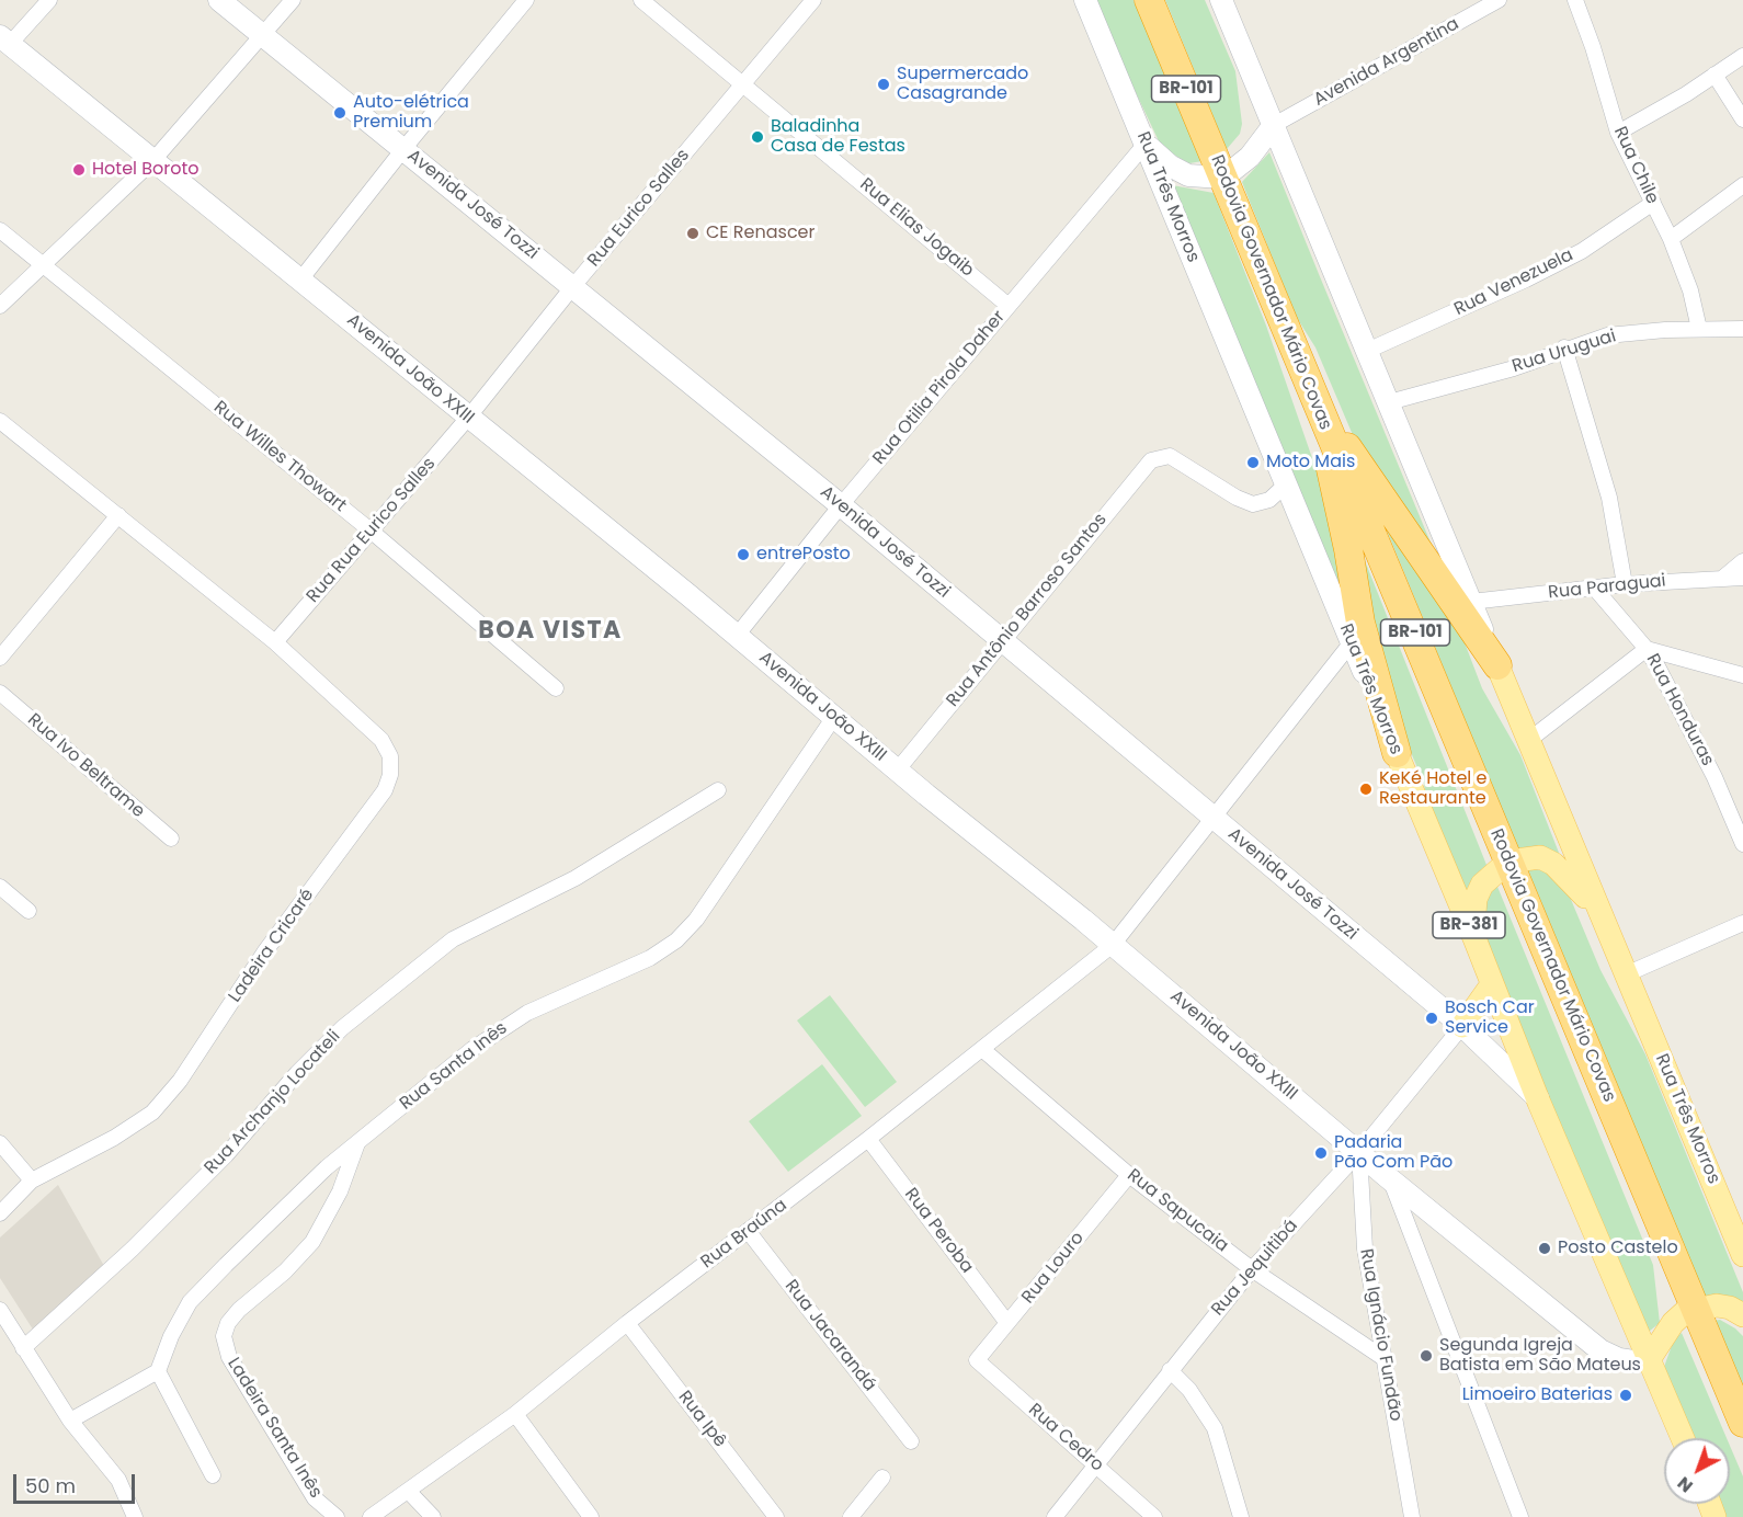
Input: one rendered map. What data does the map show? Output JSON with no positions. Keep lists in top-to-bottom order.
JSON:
{
  "streets": {
    "highway": ["BR-101", "Rodovia Governador Mário Covas"],
    "main road": ["Rua Três Morros", "BR-381"],
    "street": [
      "Avenida Argentina",
      "Rua Chile",
      "Avenida José Tozzi",
      "Rua Eurico Salles",
      "Rua Elias Jogaib",
      "Rua Venezuela",
      "Rua Uruguai",
      "Avenida João XXIII",
      "Rua Otilia Pirola Daher",
      "Rua Willes Thowart",
      "Rua Rua Eurico Salles",
      "Rua Paraguai",
      "Rua Antônio Barroso Santos",
      "Rua Honduras",
      "Rua Ivo Beltrame",
      "Ladeira Cricaré",
      "Rua Santa Inês",
      "Rua Archanjo Locateli",
      "Rua Sapucaia",
      "Rua Peroba",
      "Rua Braúna",
      "Rua Louro",
      "Rua Jequitibá",
      "Rua Ignácio Fundão",
      "Rua Jacarandá",
      "Rua Ipê",
      "Ladeira Santa Inês",
      "Rua Cedro"
    ]
  },
  "crossings": [
    ["Avenida Argentina", "Rua Três Morros"],
    ["Rua Chile", "Rua Venezuela"],
    ["Rua Chile", "Rua Uruguai"],
    ["Rua Três Morros", "Avenida José Tozzi"],
    ["Rua Três Morros", "Rua Venezuela"],
    ["Rua Três Morros", "Rua Uruguai"],
    ["Rua Três Morros", "Avenida João XXIII"],
    ["Rua Três Morros", "Rua Otilia Pirola Daher"],
    ["Rua Três Morros", "Rua Paraguai"],
    ["Rua Três Morros", "Rua Antônio Barroso Santos"],
    ["Rua Três Morros", "Rua Braúna"],
    ["Avenida José Tozzi", "Rua Eurico Salles"],
    ["Avenida José Tozzi", "Rua Otilia Pirola Daher"],
    ["Avenida José Tozzi", "Rua Antônio Barroso Santos"],
    ["Avenida José Tozzi", "Rua Braúna"],
    ["Avenida José Tozzi", "Rua Jequitibá"],
    ["Rua Eurico Salles", "Rua Elias Jogaib"],
    ["Rua Eurico Salles", "Avenida João XXIII"],
    ["Rua Eurico Salles", "Rua Rua Eurico Salles"],
    ["Rua Elias Jogaib", "Rua Otilia Pirola Daher"],
    ["Avenida João XXIII", "Rua Otilia Pirola Daher"],
    ["Avenida João XXIII", "Rua Rua Eurico Salles"],
    ["Avenida João XXIII", "Rua Antônio Barroso Santos"],
    ["Avenida João XXIII", "Rua Santa Inês"],
    ["Avenida João XXIII", "Rua Braúna"],
    ["Avenida João XXIII", "Rua Jequitibá"],
    ["Avenida João XXIII", "Rua Ignácio Fundão"],
    ["Rua Willes Thowart", "Rua Rua Eurico Salles"],
    ["Rua Rua Eurico Salles", "Ladeira Cricaré"],
    ["Rua Paraguai", "Rua Honduras"],
    ["Rua Santa Inês", "Ladeira Santa Inês"],
    ["Rua Sapucaia", "Rua Braúna"],
    ["Rua Sapucaia", "Rua Louro"],
    ["Rua Sapucaia", "Rua Jequitibá"],
    ["Rua Sapucaia", "Rua Ignácio Fundão"],
    ["Rua Peroba", "Rua Braúna"],
    ["Rua Peroba", "Rua Louro"],
    ["Rua Braúna", "Rua Jacarandá"],
    ["Rua Braúna", "Rua Ipê"],
    ["Rua Louro", "Rua Cedro"],
    ["Rua Jequitibá", "Rua Ignácio Fundão"],
    ["Rua Jequitibá", "Rua Cedro"]
  ],
  "districts": ["BOA VISTA"],
  "places": [
    "Supermercado Casagrande",
    "Auto-elétrica Premium",
    "Baladinha Casa de Festas",
    "Hotel Boroto",
    "CE Renascer",
    "Moto Mais",
    "entrePosto",
    "KeKé Hotel e Restaurante",
    "Bosch Car Service",
    "Padaria Pão Com Pão",
    "Posto Castelo",
    "Segunda Igreja Batista em São Mateus",
    "Limoeiro Baterias"
  ],
  "scale_bar": "50 m",
  "north": "bottom left"
}
